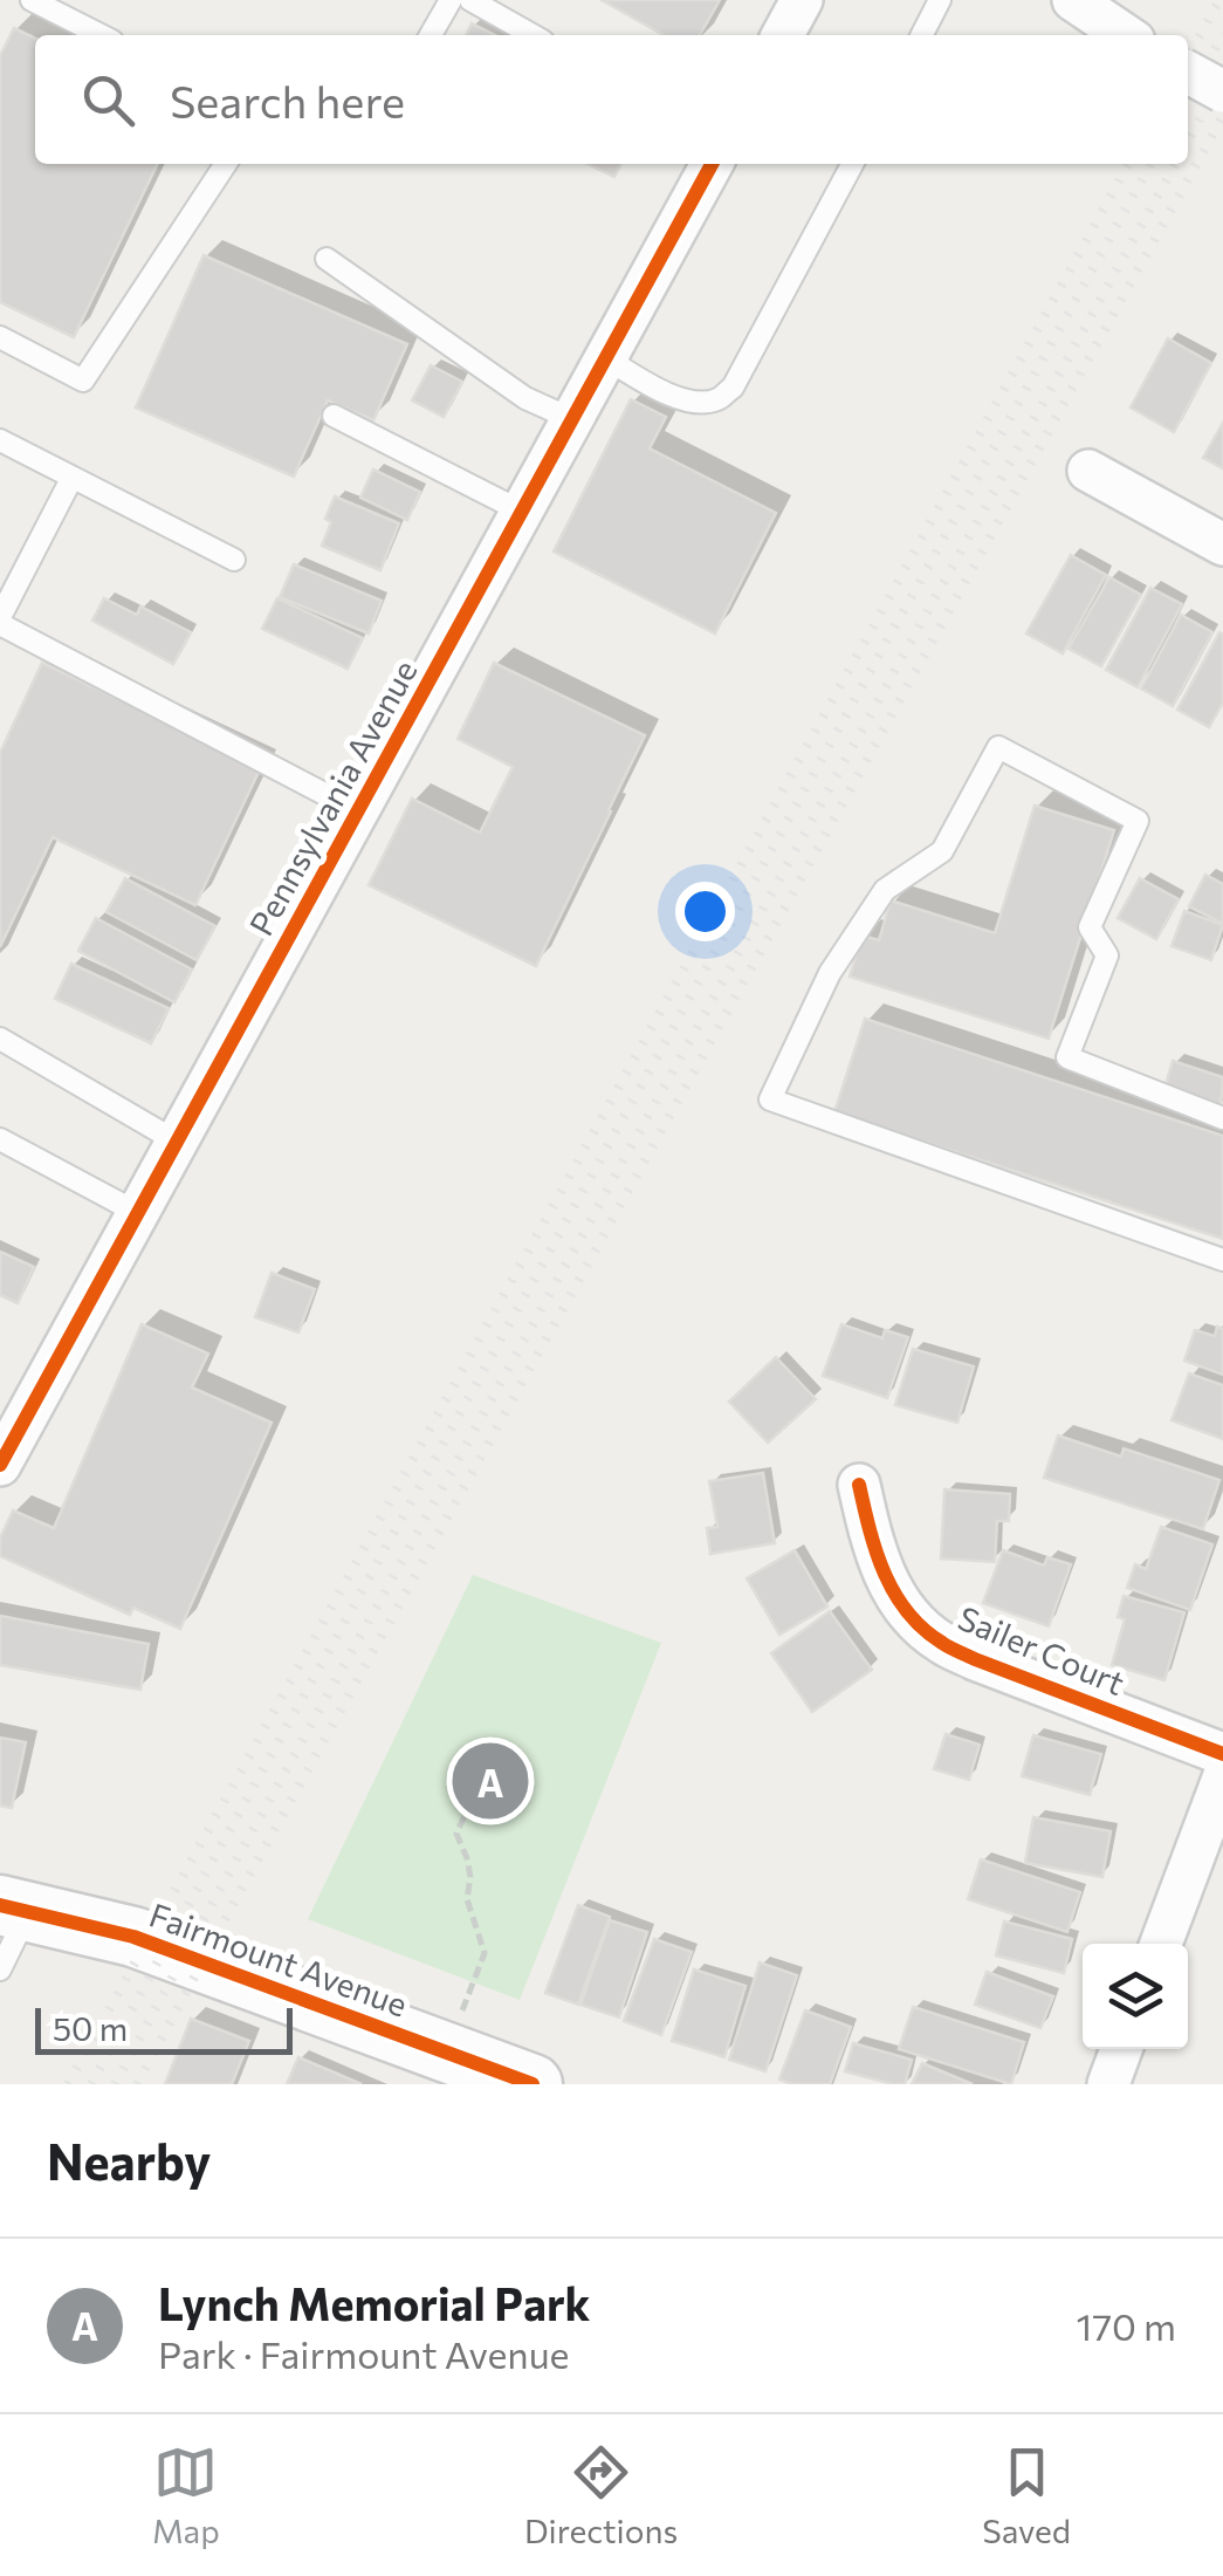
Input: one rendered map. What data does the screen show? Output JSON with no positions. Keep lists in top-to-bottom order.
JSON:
{
  "streets": {
    "street": ["Pennsylvania Avenue", "Sailer Court", "Fairmount Avenue"]
  },
  "scale_bar": "50 m",
  "page": {
    "search": "Search here",
    "pins": "A",
    "scale": "50 m",
    "heading": "Nearby",
    "list": [
      {
        "mark": "A",
        "name": "Lynch Memorial Park",
        "note": "Park · Fairmount Avenue",
        "value": "170 m"
      }
    ],
    "nav": ["Map", "Directions", "Saved"]
  }
}
